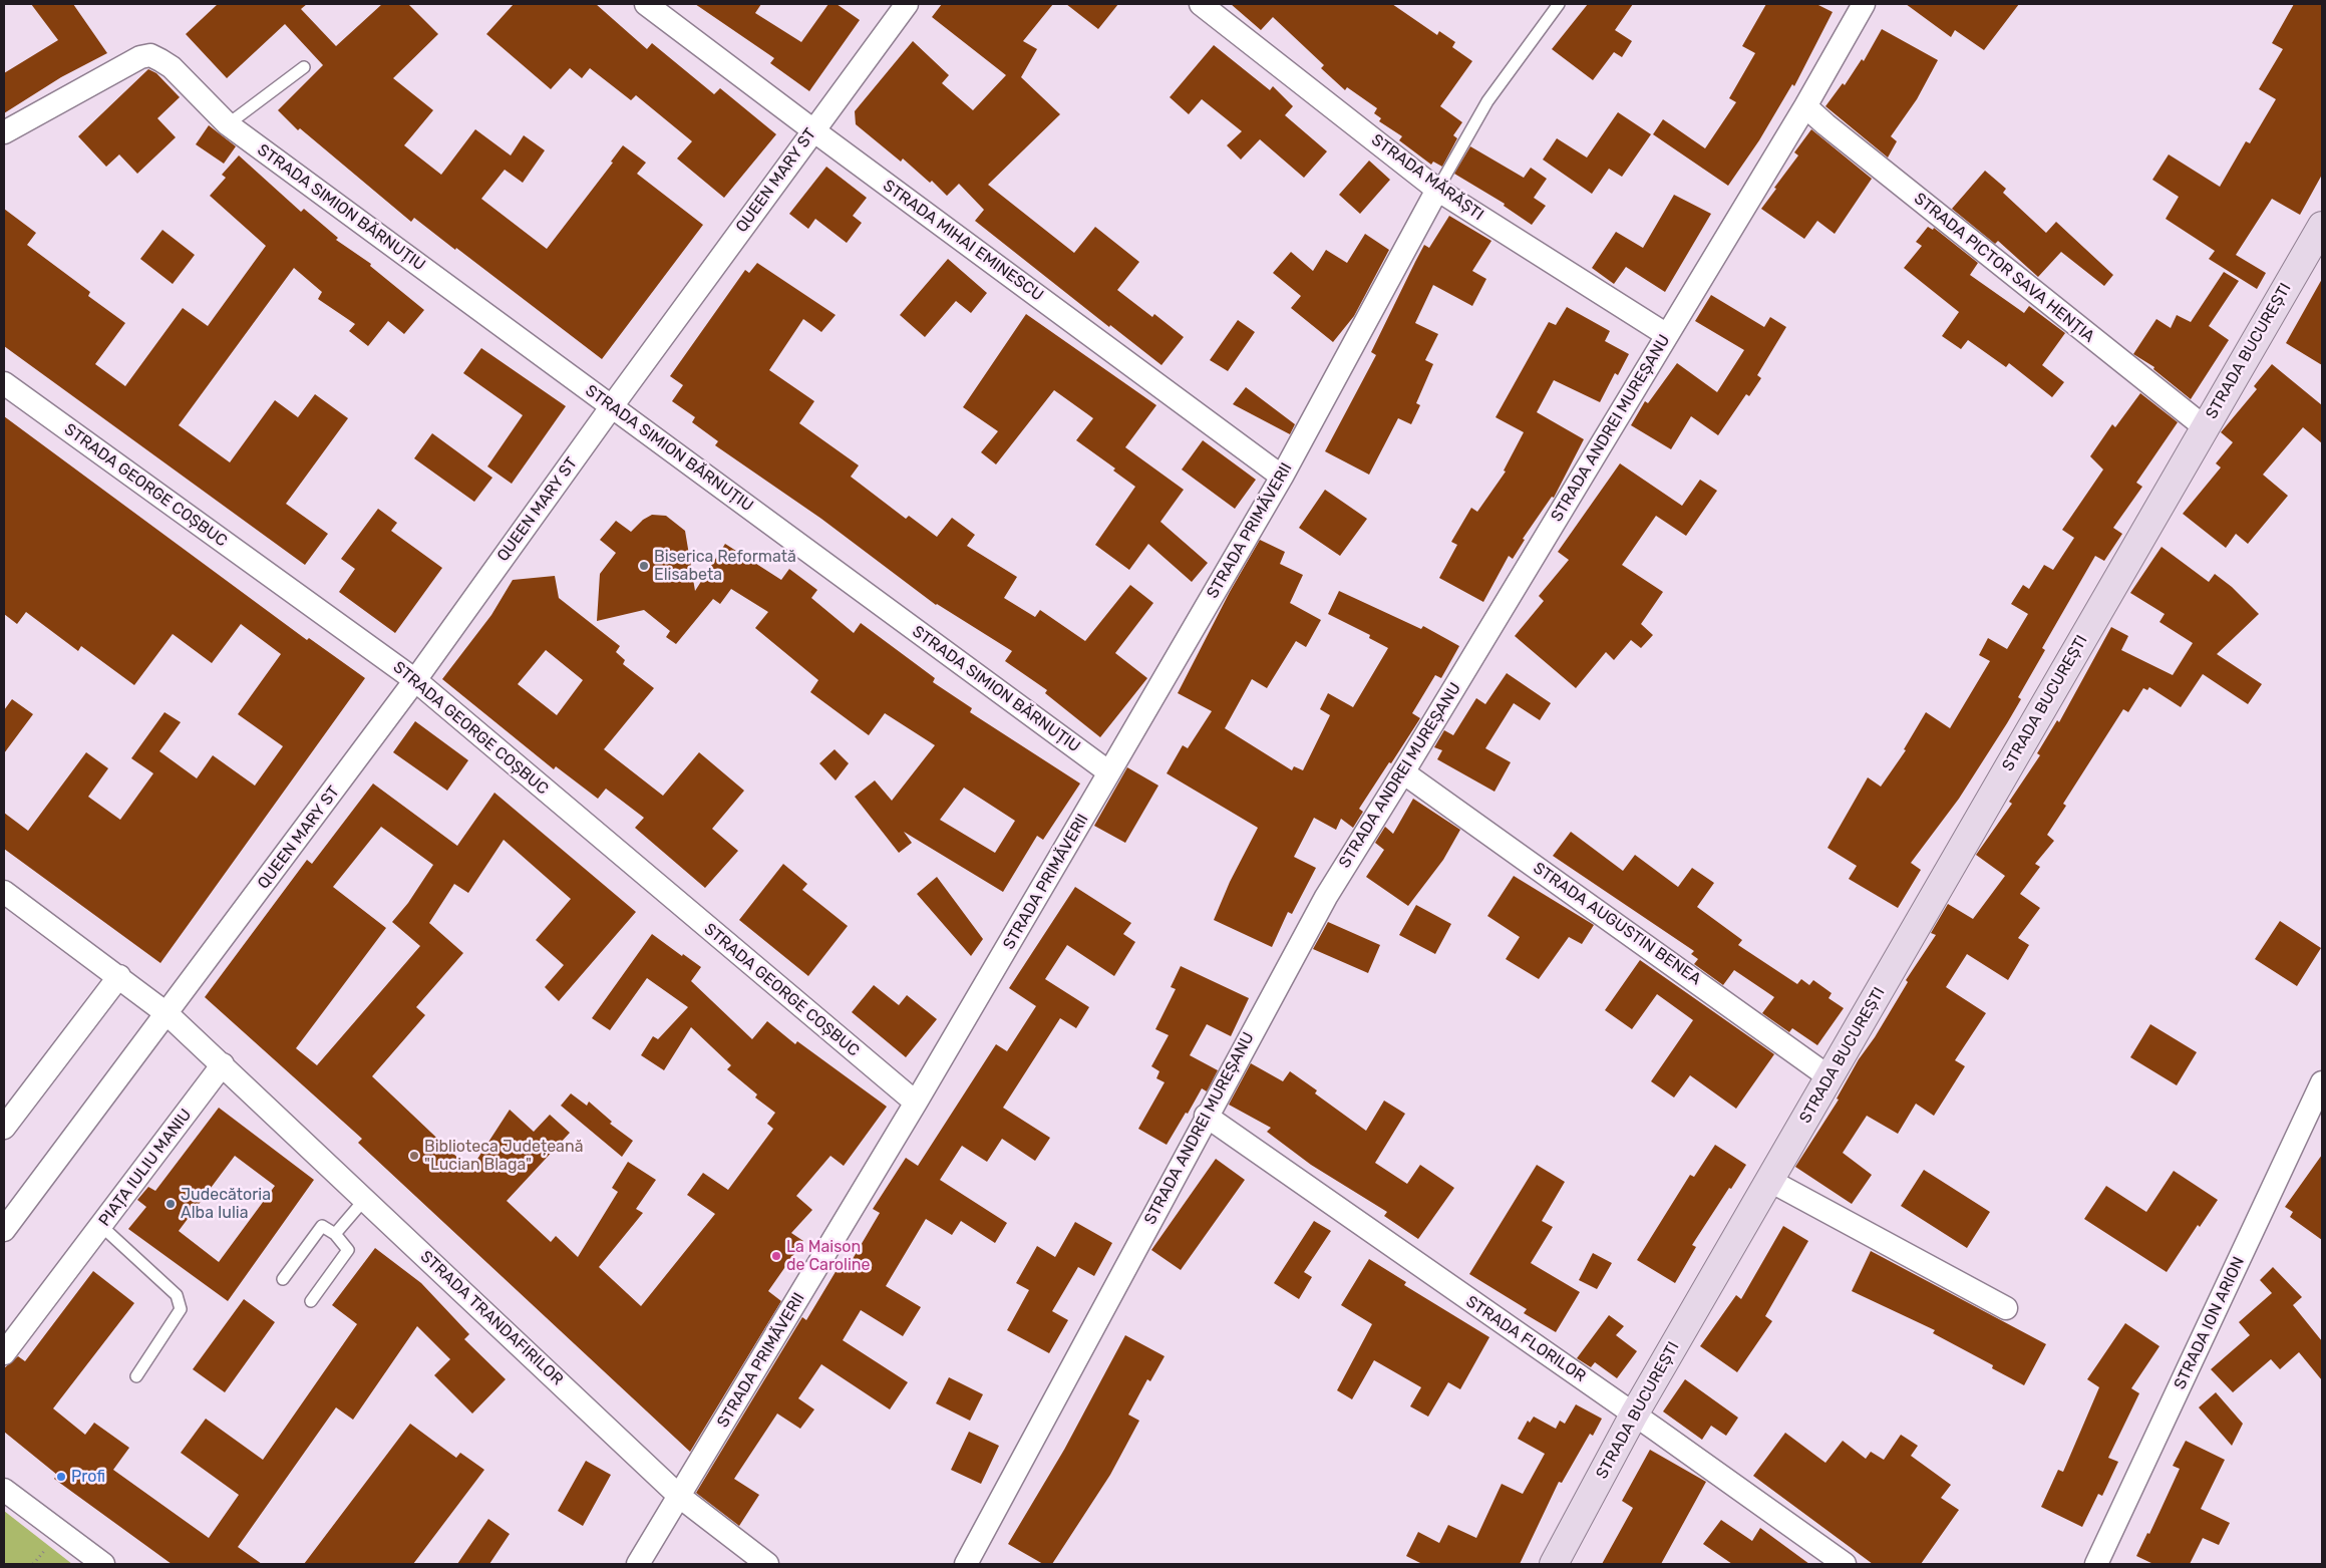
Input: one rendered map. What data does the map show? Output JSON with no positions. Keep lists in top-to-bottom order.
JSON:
{
  "streets": {
    "main road": ["STRADA BUCUREȘTI"],
    "street": [
      "STRADA MĂRĂȘTI",
      "QUEEN MARY ST",
      "STRADA SIMION BĂRNUȚIU",
      "STRADA MIHAI EMINESCU",
      "STRADA PICTOR SAVA HENȚIA",
      "STRADA ANDREI MUREȘANU",
      "STRADA GEORGE COȘBUC",
      "STRADA PRIMĂVERII",
      "STRADA AUGUSTIN BENEA",
      "PIAȚA IULIU MANIU",
      "STRADA TRANDAFIRILOR",
      "STRADA ION ARION",
      "STRADA FLORILOR"
    ]
  },
  "crossings": [
    ["STRADA MĂRĂȘTI", "STRADA ANDREI MUREȘANU"],
    ["STRADA MĂRĂȘTI", "STRADA PRIMĂVERII"],
    ["QUEEN MARY ST", "STRADA SIMION BĂRNUȚIU"],
    ["QUEEN MARY ST", "STRADA MIHAI EMINESCU"],
    ["QUEEN MARY ST", "STRADA GEORGE COȘBUC"],
    ["STRADA SIMION BĂRNUȚIU", "STRADA PRIMĂVERII"],
    ["STRADA MIHAI EMINESCU", "STRADA PRIMĂVERII"],
    ["STRADA PICTOR SAVA HENȚIA", "STRADA BUCUREȘTI"],
    ["STRADA PICTOR SAVA HENȚIA", "STRADA ANDREI MUREȘANU"],
    ["STRADA BUCUREȘTI", "STRADA AUGUSTIN BENEA"],
    ["STRADA BUCUREȘTI", "STRADA FLORILOR"],
    ["STRADA ANDREI MUREȘANU", "STRADA AUGUSTIN BENEA"],
    ["STRADA ANDREI MUREȘANU", "STRADA FLORILOR"],
    ["STRADA GEORGE COȘBUC", "STRADA PRIMĂVERII"],
    ["STRADA PRIMĂVERII", "STRADA TRANDAFIRILOR"],
    ["PIAȚA IULIU MANIU", "STRADA TRANDAFIRILOR"]
  ],
  "places": [
    "Biserica Reformată Elisabeta",
    "Biblioteca Județeană \"Lucian Blaga\"",
    "Judecătoria Alba Iulia",
    "La Maison de Caroline",
    "Profi"
  ]
}
